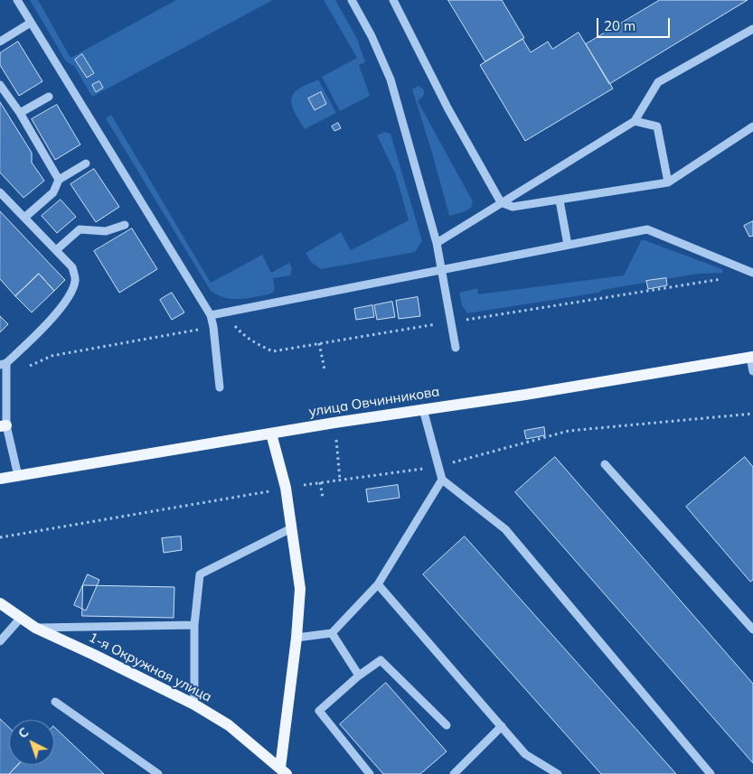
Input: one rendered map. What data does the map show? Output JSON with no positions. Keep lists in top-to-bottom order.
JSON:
{
  "streets": {
    "main road": ["улица Овчинникова", "1-я Окружная улица"]
  },
  "scale_bar": "20 m",
  "north": "top left"
}
